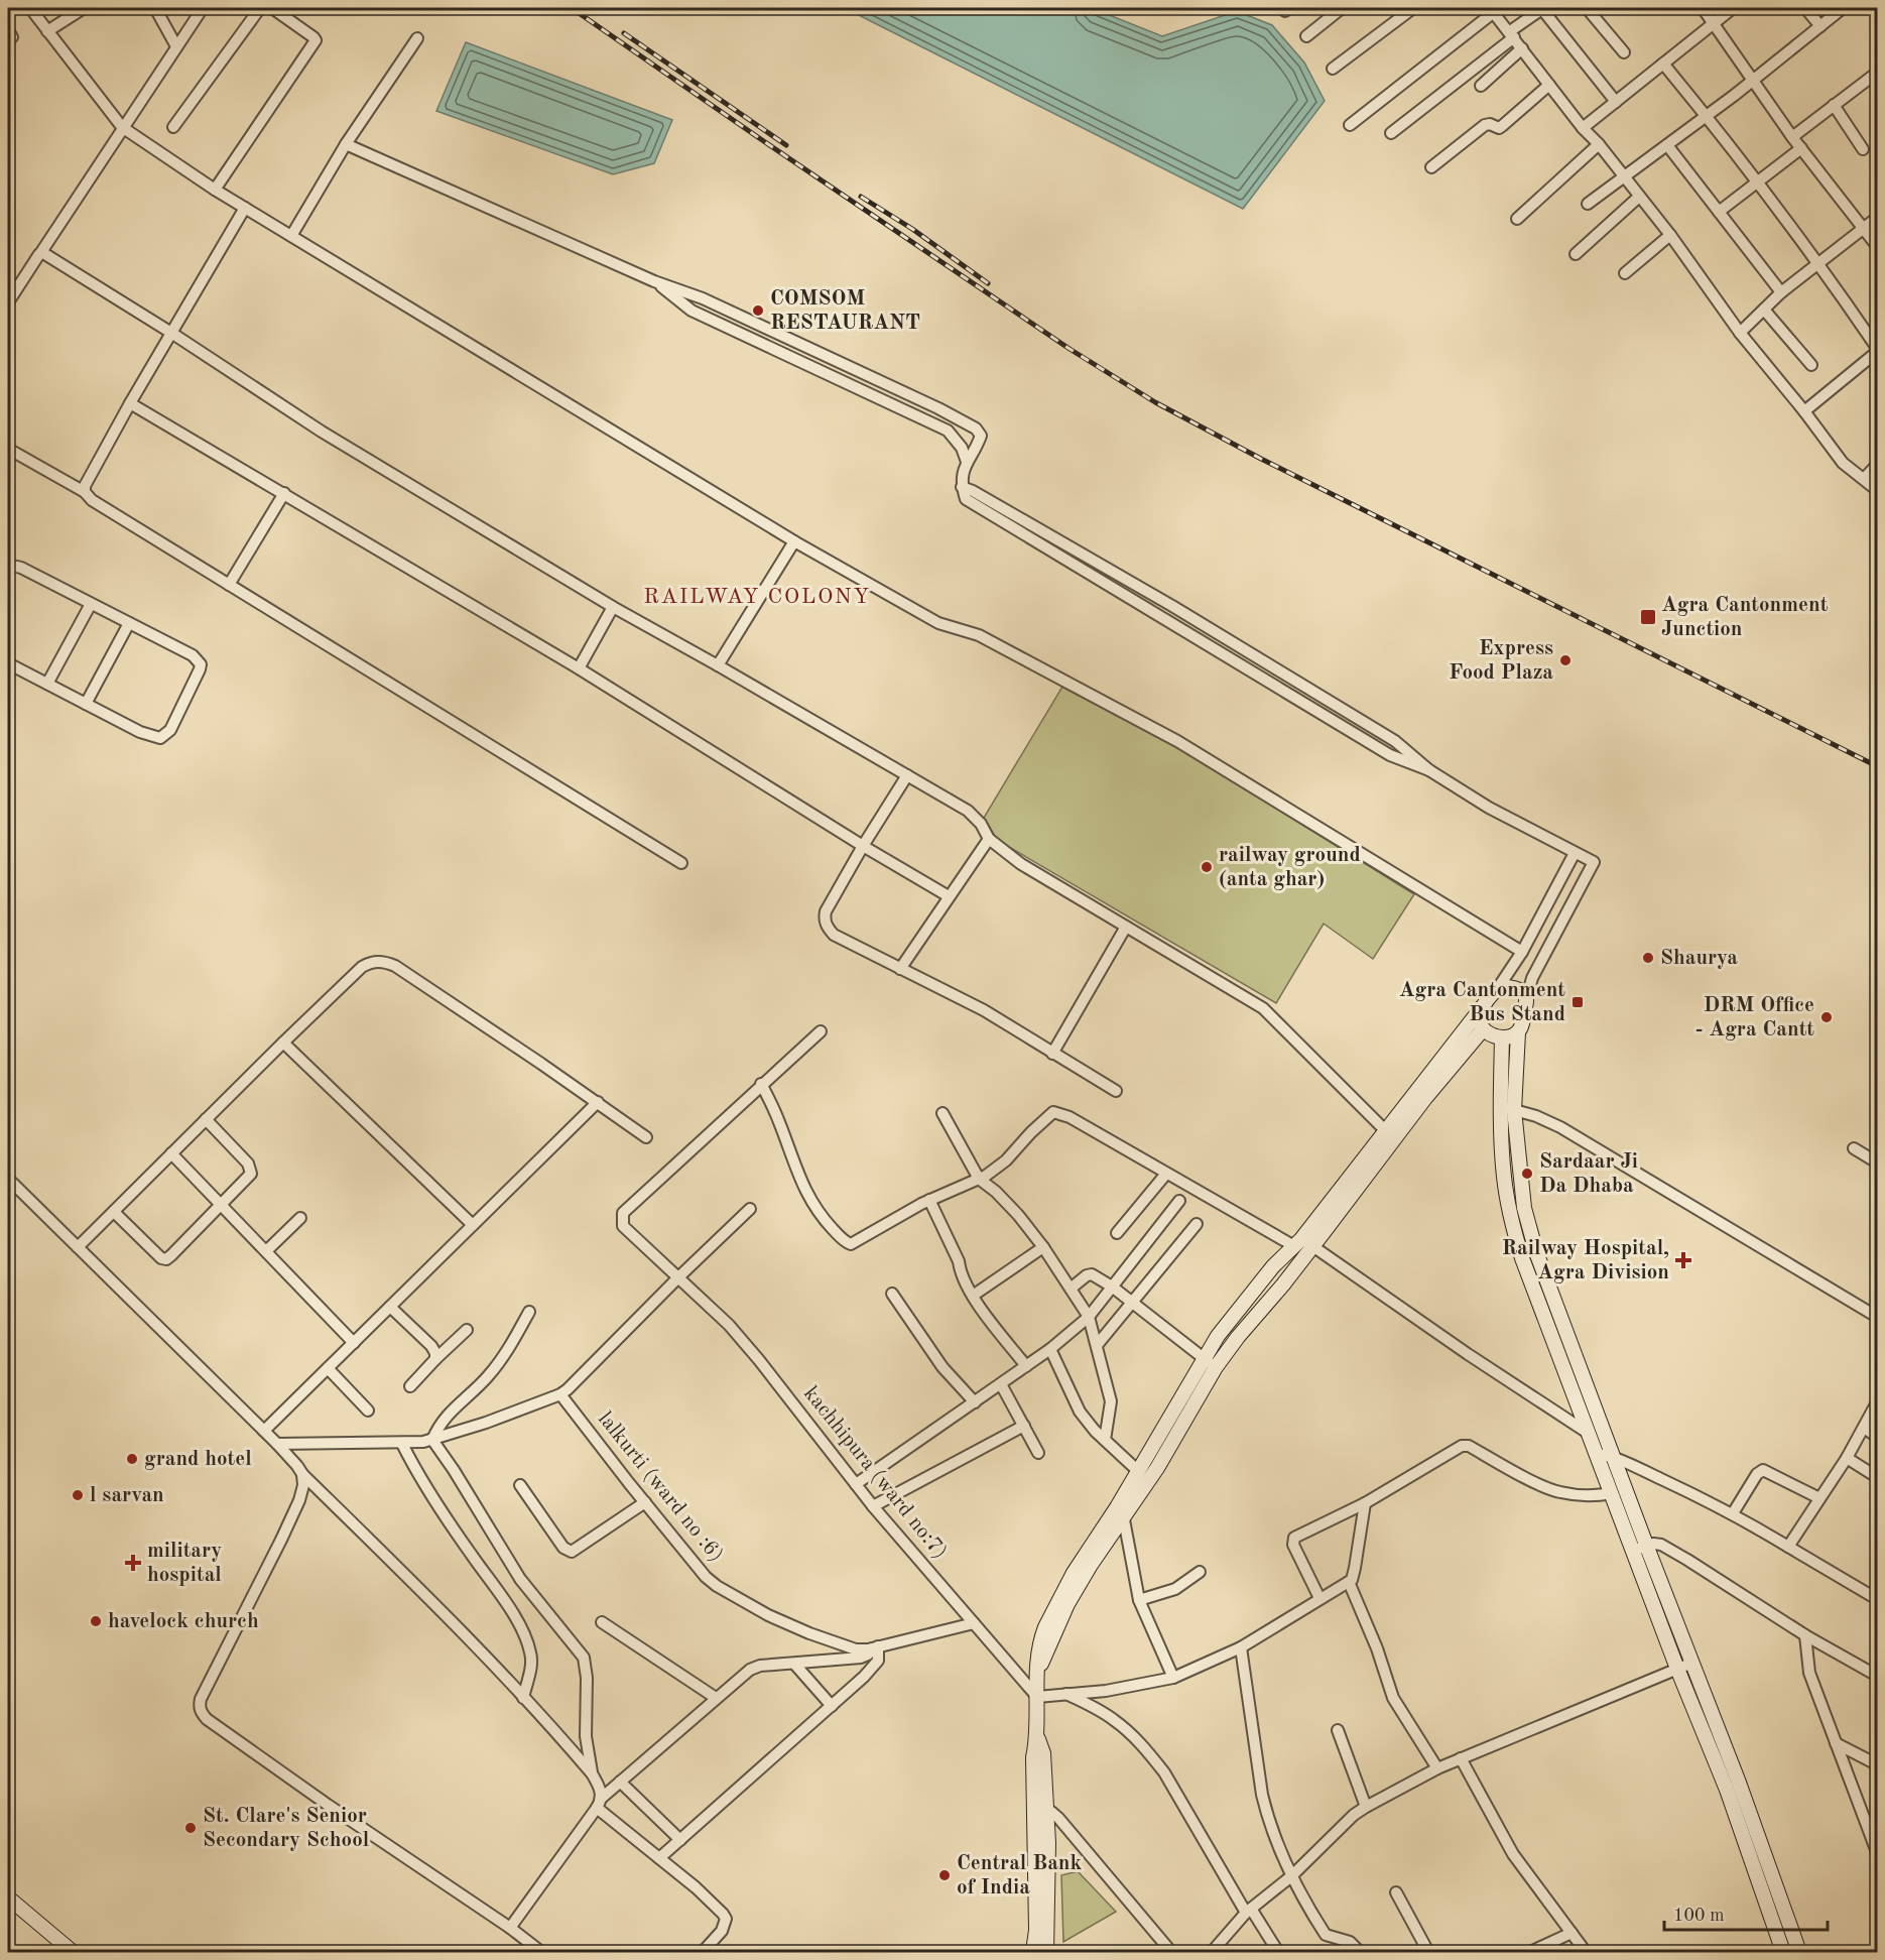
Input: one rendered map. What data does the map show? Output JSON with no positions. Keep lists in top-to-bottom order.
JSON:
{
  "streets": {
    "street": ["kachhipura (ward no:7)", "lalkurti (ward no :6)"]
  },
  "districts": ["RAILWAY COLONY"],
  "places": {
    "other": [
      "COMSOM RESTAURANT",
      "Express Food Plaza",
      "railway ground (anta ghar)",
      "Shaurya",
      "DRM Office - Agra Cantt",
      "Sardaar Ji Da Dhaba",
      "grand hotel",
      "l sarvan",
      "havelock church",
      "St. Clare's Senior Secondary School",
      "Central Bank of India"
    ],
    "transit": ["Agra Cantonment Junction", "Agra Cantonment Bus Stand"],
    "health": ["Railway Hospital, Agra Division", "military hospital"]
  },
  "scale_bar": "100 m"
}
